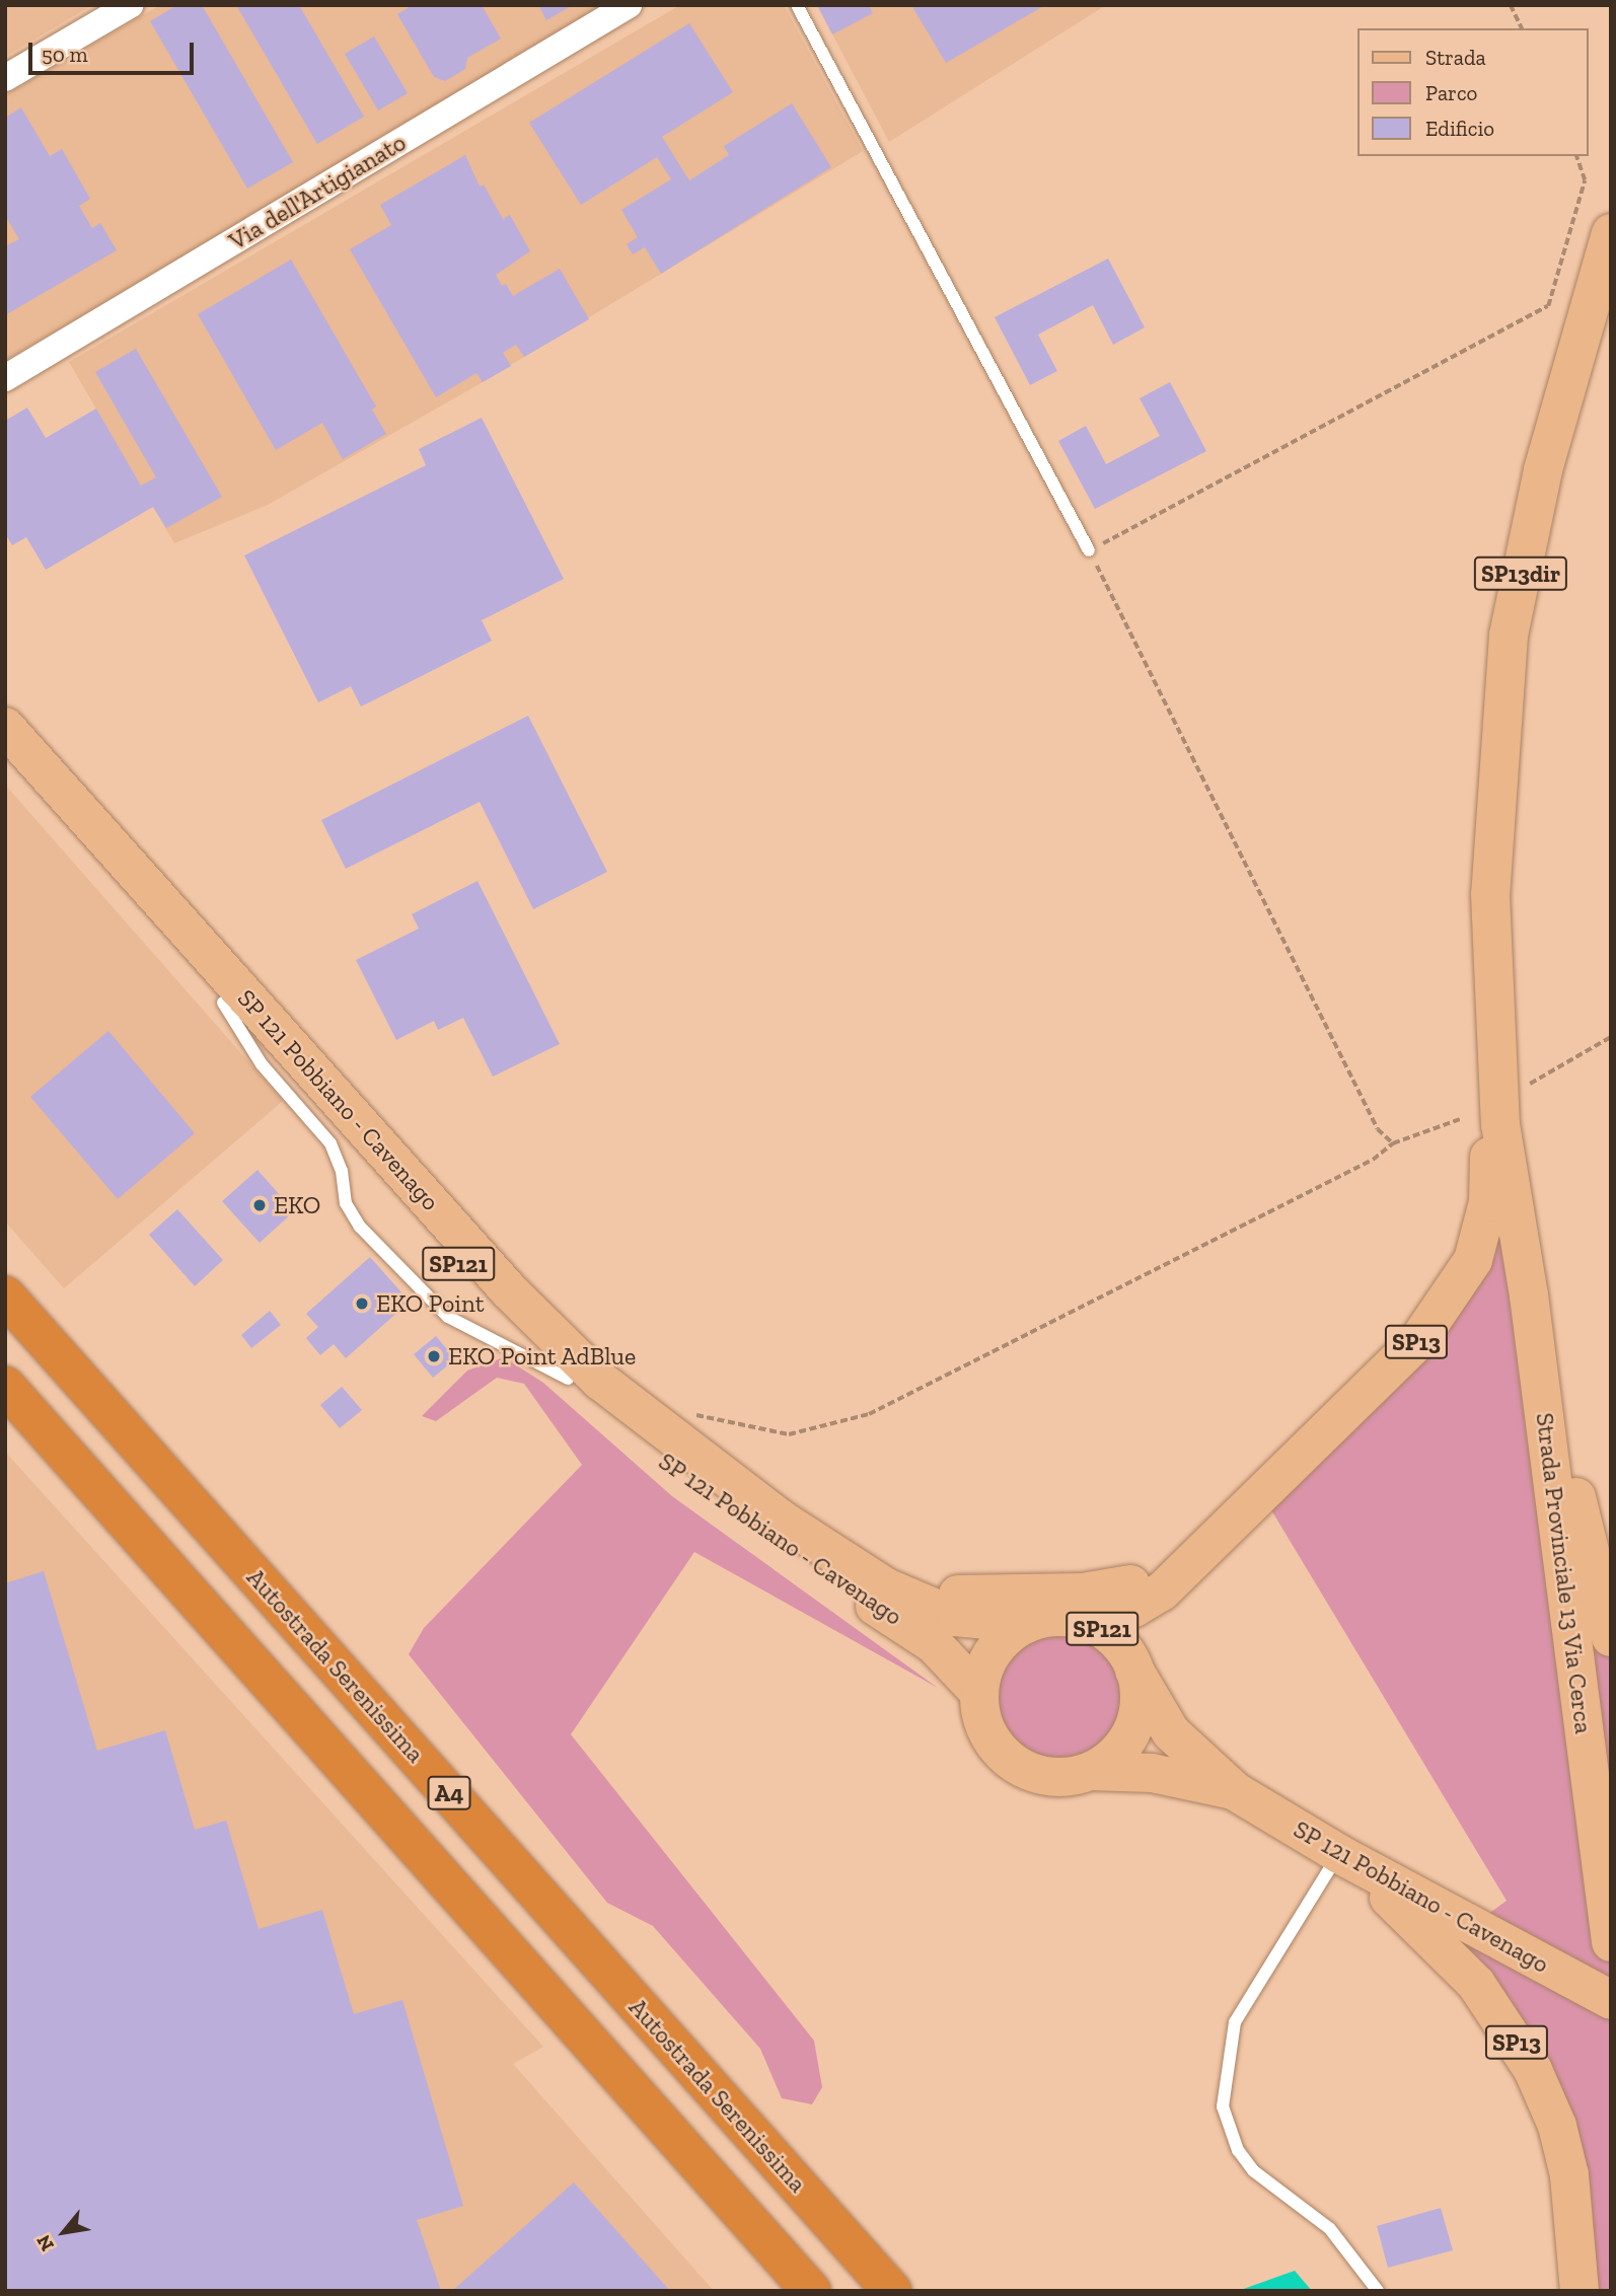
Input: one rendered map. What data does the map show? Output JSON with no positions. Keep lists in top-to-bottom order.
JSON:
{
  "streets": {
    "highway": ["Autostrada Serenissima", "A4"],
    "main road": [
      "SP13dir",
      "SP 121 Pobbiano - Cavenago",
      "SP121",
      "SP13",
      "Strada Provinciale 13 Via Cerca"
    ],
    "street": ["Via dell'Artigianato"]
  },
  "crossings": [
    ["SP13dir", "SP13"],
    ["SP13dir", "Strada Provinciale 13 Via Cerca"],
    ["SP 121 Pobbiano - Cavenago", "SP13"]
  ],
  "places": ["EKO", "EKO Point", "EKO Point AdBlue"],
  "legend": ["Strada", "Parco", "Edificio"],
  "scale_bar": "50 m",
  "north": "bottom left"
}
